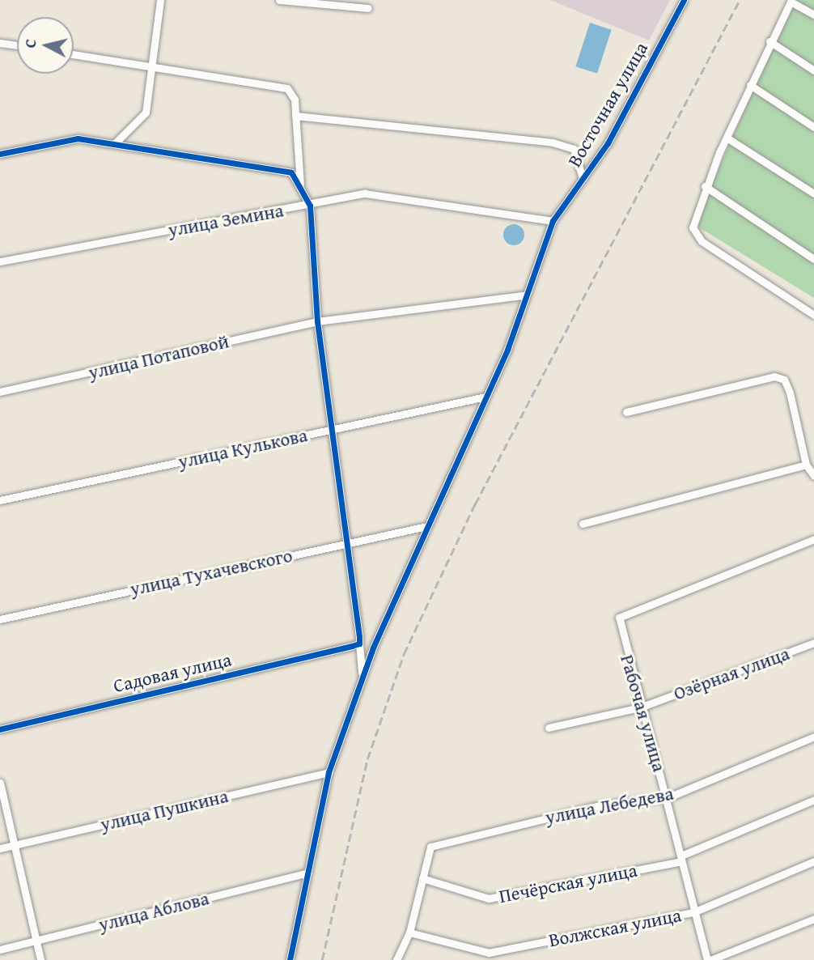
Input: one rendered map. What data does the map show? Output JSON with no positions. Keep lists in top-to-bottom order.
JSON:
{
  "streets": {
    "street": [
      "Восточная улица",
      "улица Земина",
      "улица Потаповой",
      "улица Кулькова",
      "улица Тухачевского",
      "Садовая улица",
      "Озёрная улица",
      "Рабочая улица",
      "улица Лебедева",
      "улица Пушкина",
      "Печёрская улица",
      "улица Аблова",
      "Волжская улица"
    ]
  },
  "crossings": [
    ["Восточная улица", "улица Земина"],
    ["Восточная улица", "улица Потаповой"],
    ["Восточная улица", "улица Кулькова"],
    ["Восточная улица", "улица Тухачевского"],
    ["Восточная улица", "улица Пушкина"],
    ["Восточная улица", "улица Аблова"],
    ["Озёрная улица", "Рабочая улица"],
    ["Рабочая улица", "улица Лебедева"],
    ["Рабочая улица", "Печёрская улица"],
    ["Рабочая улица", "Волжская улица"],
    ["улица Лебедева", "Печёрская улица"]
  ],
  "north": "left"
}
